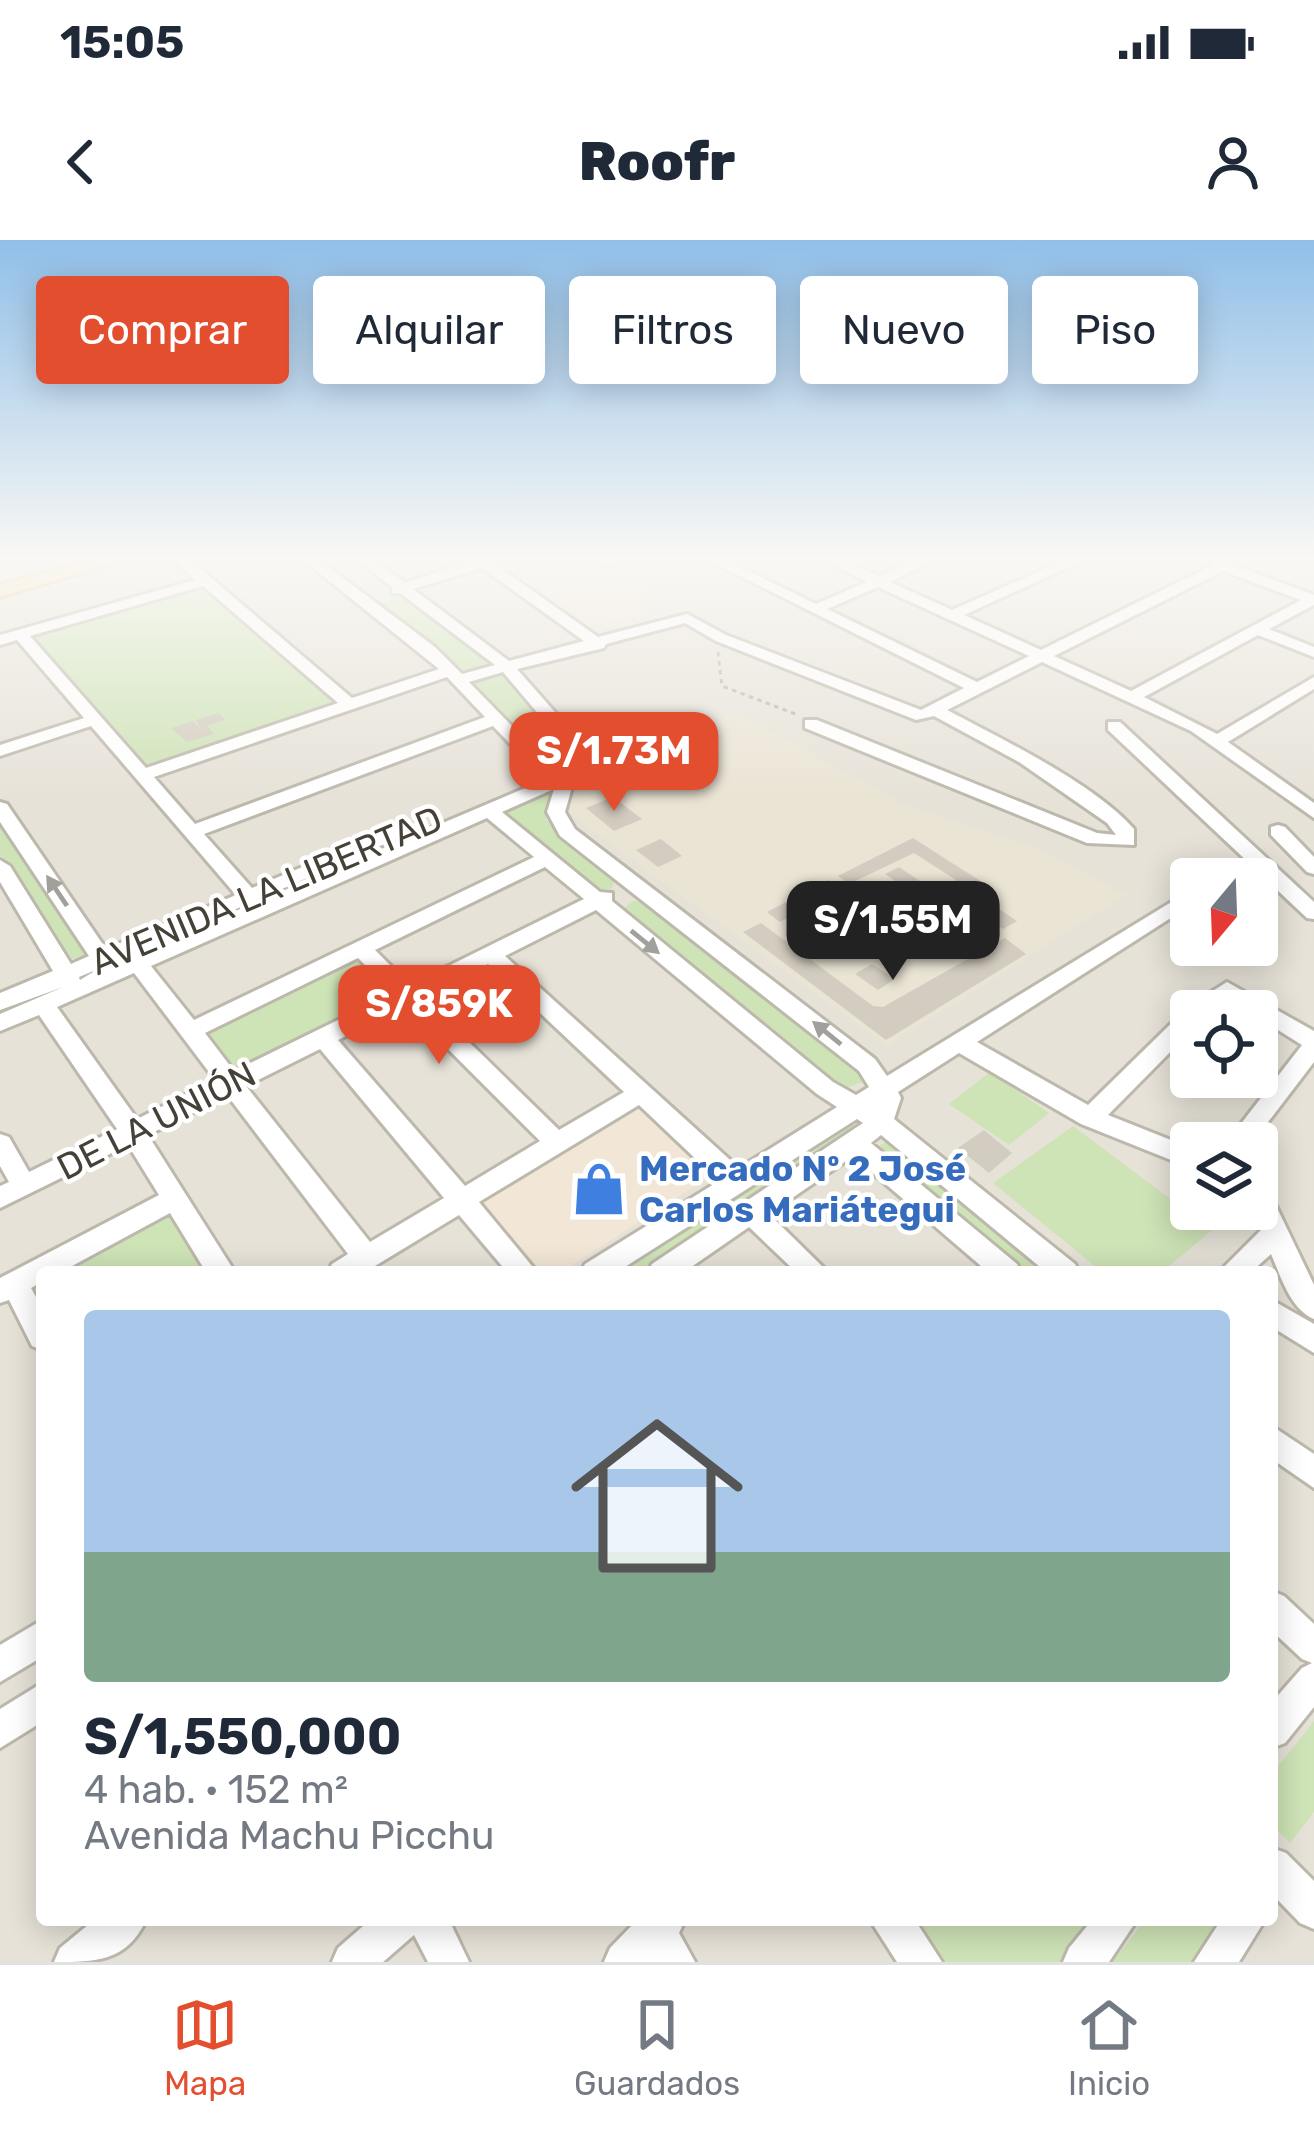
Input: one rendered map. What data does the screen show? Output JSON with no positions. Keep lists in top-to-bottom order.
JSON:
{
  "streets": {
    "street": ["AVENIDA LA LIBERTAD", "DE LA UNIÓN"]
  },
  "places": {
    "shop": ["Mercado Nº 2 José Carlos Mariátegui"]
  },
  "north": "bottom",
  "page": {
    "status": "15:05",
    "header": "Roofr",
    "chip": [
      "Comprar",
      "Alquilar",
      "Filtros",
      "Nuevo",
      "Piso"
    ],
    "price": ["S/1.73M", "S/1.55M", "S/859K"],
    "list": [
      {
        "name": "S/1,550,000",
        "note": "4 hab. · 152 m² · Avenida Machu Picchu"
      }
    ],
    "tabs": ["Mapa", "Guardados", "Inicio"]
  }
}
